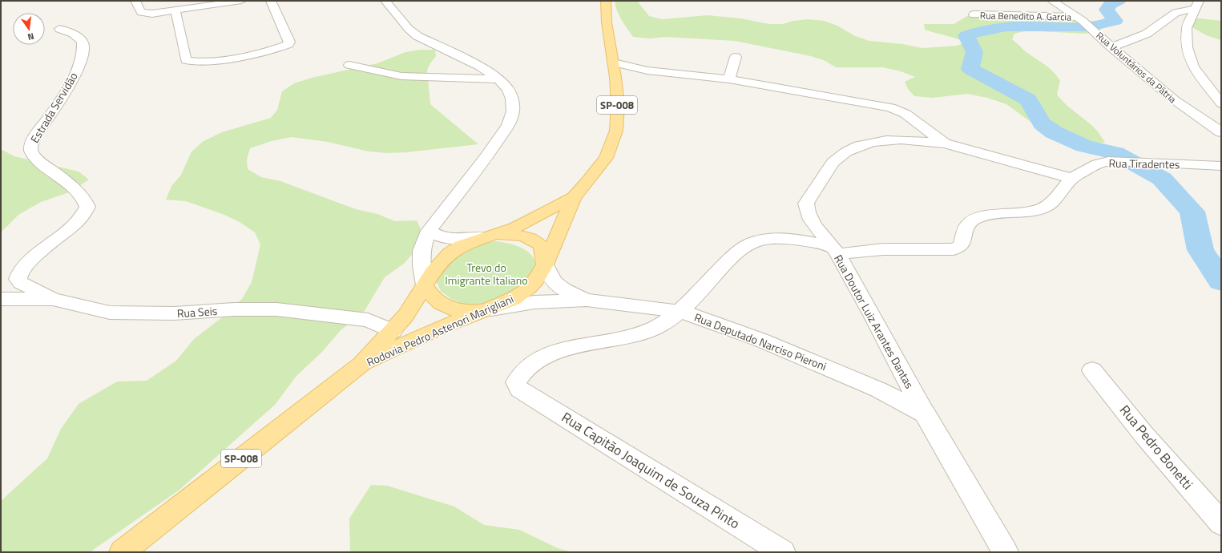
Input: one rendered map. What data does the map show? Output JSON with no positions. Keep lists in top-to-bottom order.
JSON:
{
  "streets": {
    "main road": ["SP-008", "Rodovia Pedro Astenori Marigliani"],
    "street": [
      "Rua Benedito A. Garcia",
      "Rua Voluntários da Pátria",
      "Estrada Servidão",
      "Rua Tiradentes",
      "Rua Seis",
      "Rua Doutor Luiz Arantes Dantas",
      "Rua Deputado Narciso Pieroni",
      "Rua Pedro Bonetti",
      "Rua Capitão Joaquim de Souza Pinto"
    ]
  },
  "crossings": [
    ["Rua Benedito A. Garcia", "Rua Voluntários da Pátria"],
    ["Estrada Servidão", "Rua Seis"],
    ["Rua Seis", "Rodovia Pedro Astenori Marigliani"],
    ["Rua Doutor Luiz Arantes Dantas", "Rua Deputado Narciso Pieroni"],
    ["Rodovia Pedro Astenori Marigliani", "Rua Deputado Narciso Pieroni"],
    ["Rua Deputado Narciso Pieroni", "Rua Capitão Joaquim de Souza Pinto"]
  ],
  "parks": ["Trevo do Imigrante Italiano"],
  "north": "bottom"
}
